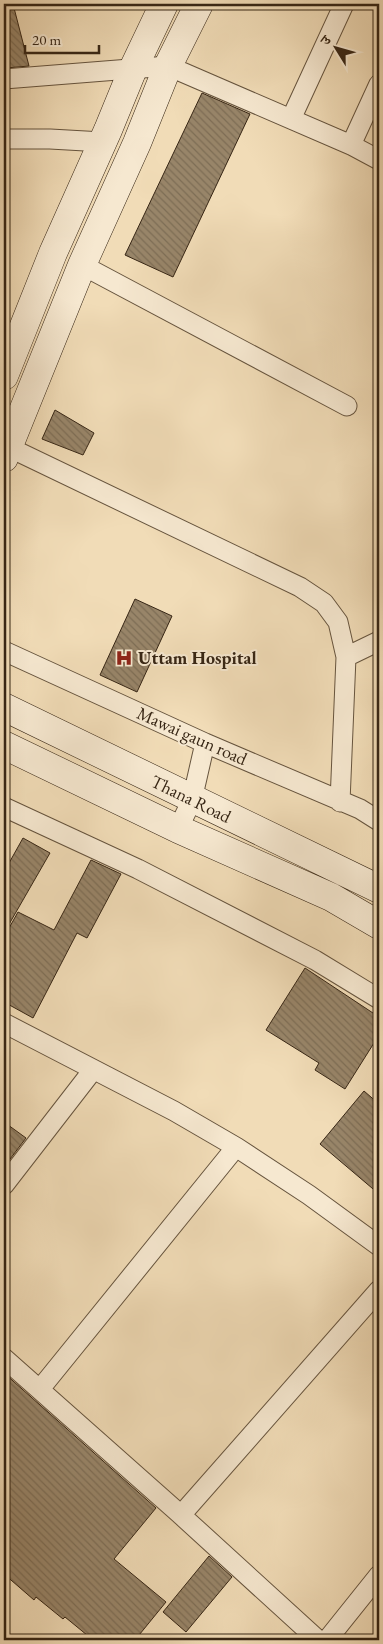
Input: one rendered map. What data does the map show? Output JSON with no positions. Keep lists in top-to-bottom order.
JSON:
{
  "streets": {
    "street": ["Mawai gaun road", "Thana Road"]
  },
  "places": {
    "hospital": ["Uttam Hospital"]
  },
  "scale_bar": "20 m",
  "north": "top left"
}
